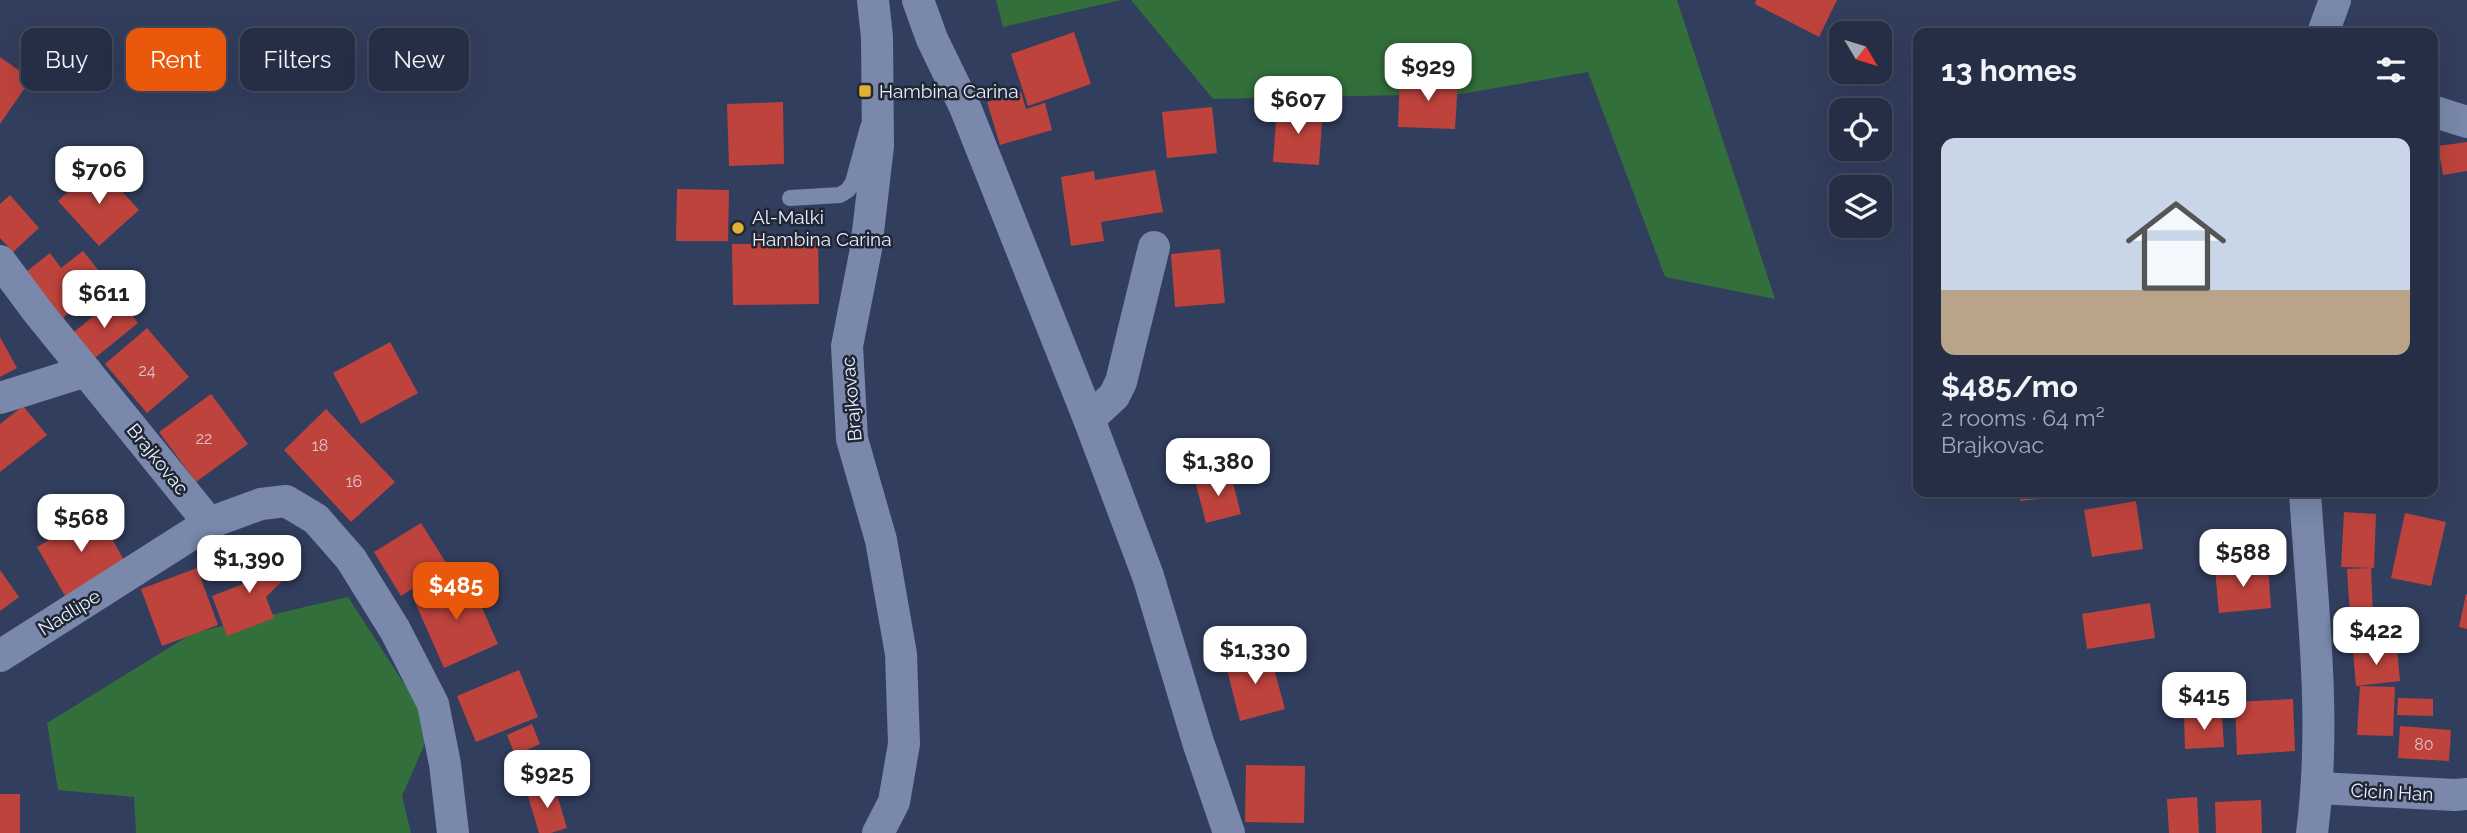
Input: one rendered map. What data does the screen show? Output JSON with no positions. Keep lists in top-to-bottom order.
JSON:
{
  "streets": {
    "street": ["Brajkovac", "Nadlipe", "Cicin Han"]
  },
  "crossings": [
    ["Brajkovac", "Nadlipe"]
  ],
  "places": {
    "transit": ["Hambina Carina"],
    "other": ["Al-Malki Hambina Carina"]
  },
  "house_numbers": [
    "24",
    "22",
    "18",
    "16",
    "80"
  ],
  "north": "bottom right",
  "page": {
    "chip": [
      "Buy",
      "Rent",
      "Filters",
      "New"
    ],
    "heading": "13 homes",
    "price": [
      "$929",
      "$607",
      "$706",
      "$611",
      "$1,380",
      "$568",
      "$588",
      "$1,390",
      "$485",
      "$422",
      "$1,330",
      "$415",
      "$925"
    ],
    "list": [
      {
        "name": "$485/mo",
        "note": "2 rooms · 64 m² · Brajkovac"
      }
    ]
  }
}
